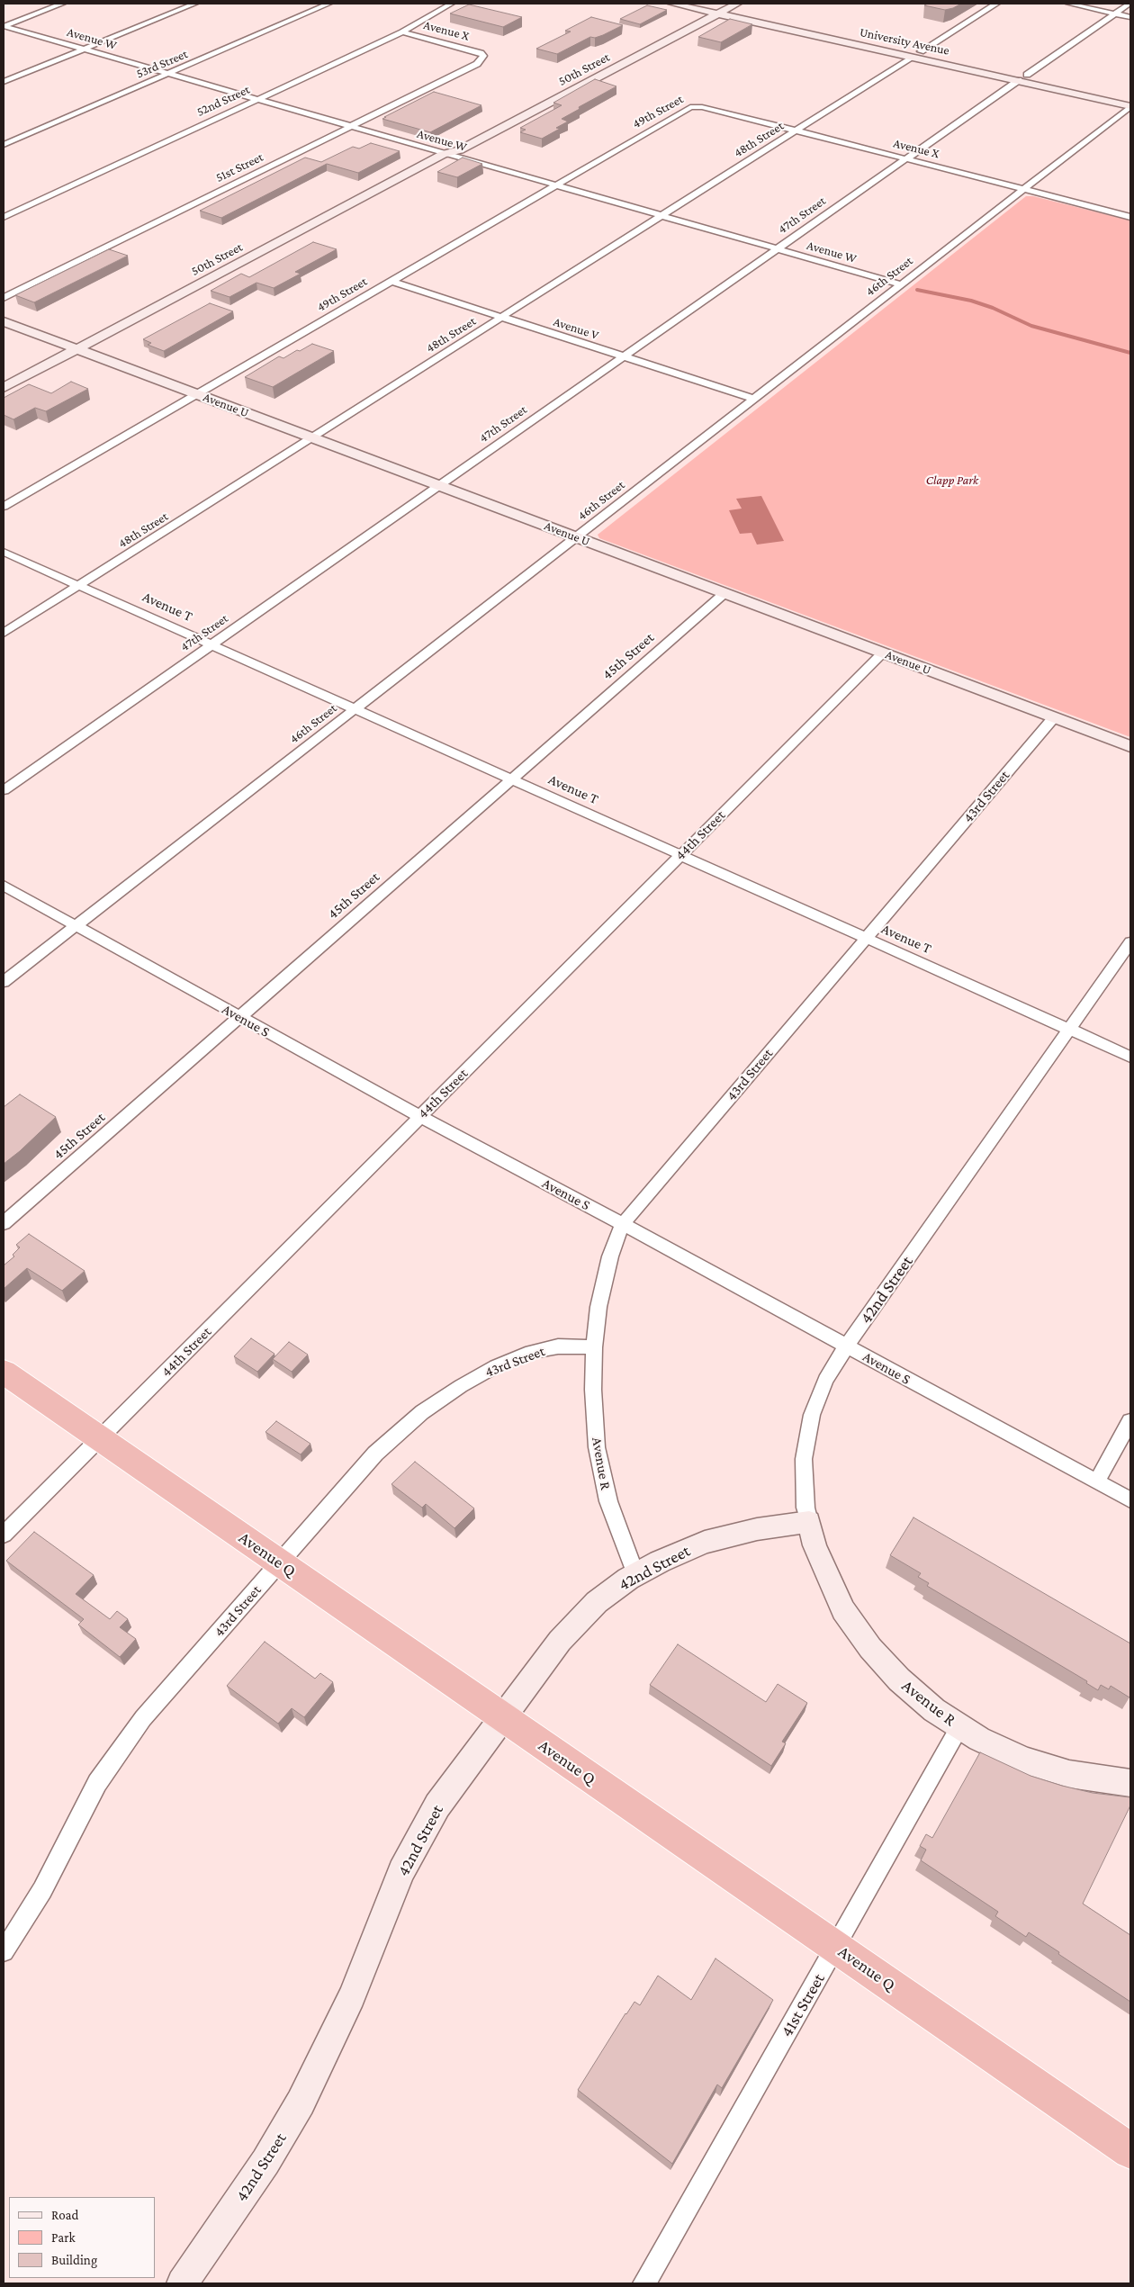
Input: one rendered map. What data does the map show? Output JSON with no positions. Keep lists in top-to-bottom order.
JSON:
{
  "streets": {
    "highway": ["Avenue Q"],
    "main road": [
      "University Avenue",
      "50th Street",
      "Avenue U",
      "42nd Street",
      "Avenue R"
    ],
    "street": [
      "Avenue X",
      "Avenue W",
      "53rd Street",
      "52nd Street",
      "49th Street",
      "48th Street",
      "51st Street",
      "47th Street",
      "46th Street",
      "Avenue V",
      "Avenue T",
      "45th Street",
      "43rd Street",
      "44th Street",
      "Avenue S",
      "41st Street"
    ]
  },
  "crossings": [
    ["Avenue X", "52nd Street"],
    ["Avenue X", "49th Street"],
    ["Avenue X", "48th Street"],
    ["Avenue X", "51st Street"],
    ["Avenue X", "47th Street"],
    ["Avenue X", "46th Street"],
    ["Avenue W", "53rd Street"],
    ["Avenue W", "50th Street"],
    ["Avenue W", "52nd Street"],
    ["Avenue W", "49th Street"],
    ["Avenue W", "48th Street"],
    ["Avenue W", "51st Street"],
    ["Avenue W", "47th Street"],
    ["Avenue W", "46th Street"],
    ["University Avenue", "50th Street"],
    ["University Avenue", "48th Street"],
    ["University Avenue", "47th Street"],
    ["University Avenue", "46th Street"],
    ["50th Street", "Avenue U"],
    ["49th Street", "Avenue V"],
    ["49th Street", "Avenue U"],
    ["48th Street", "Avenue V"],
    ["48th Street", "Avenue U"],
    ["48th Street", "Avenue T"],
    ["47th Street", "Avenue V"],
    ["47th Street", "Avenue U"],
    ["47th Street", "Avenue T"],
    ["46th Street", "Avenue V"],
    ["46th Street", "Avenue U"],
    ["46th Street", "Avenue T"],
    ["46th Street", "Avenue S"],
    ["Avenue U", "45th Street"],
    ["Avenue U", "43rd Street"],
    ["Avenue U", "44th Street"],
    ["Avenue T", "45th Street"],
    ["Avenue T", "43rd Street"],
    ["Avenue T", "44th Street"],
    ["Avenue T", "42nd Street"],
    ["45th Street", "Avenue S"],
    ["43rd Street", "Avenue S"],
    ["43rd Street", "Avenue R"],
    ["43rd Street", "Avenue Q"],
    ["44th Street", "Avenue S"],
    ["44th Street", "Avenue Q"],
    ["Avenue S", "42nd Street"],
    ["42nd Street", "Avenue R"],
    ["42nd Street", "Avenue Q"],
    ["Avenue R", "41st Street"],
    ["Avenue Q", "41st Street"]
  ],
  "parks": ["Clapp Park"],
  "legend": ["Road", "Park", "Building"]
}
